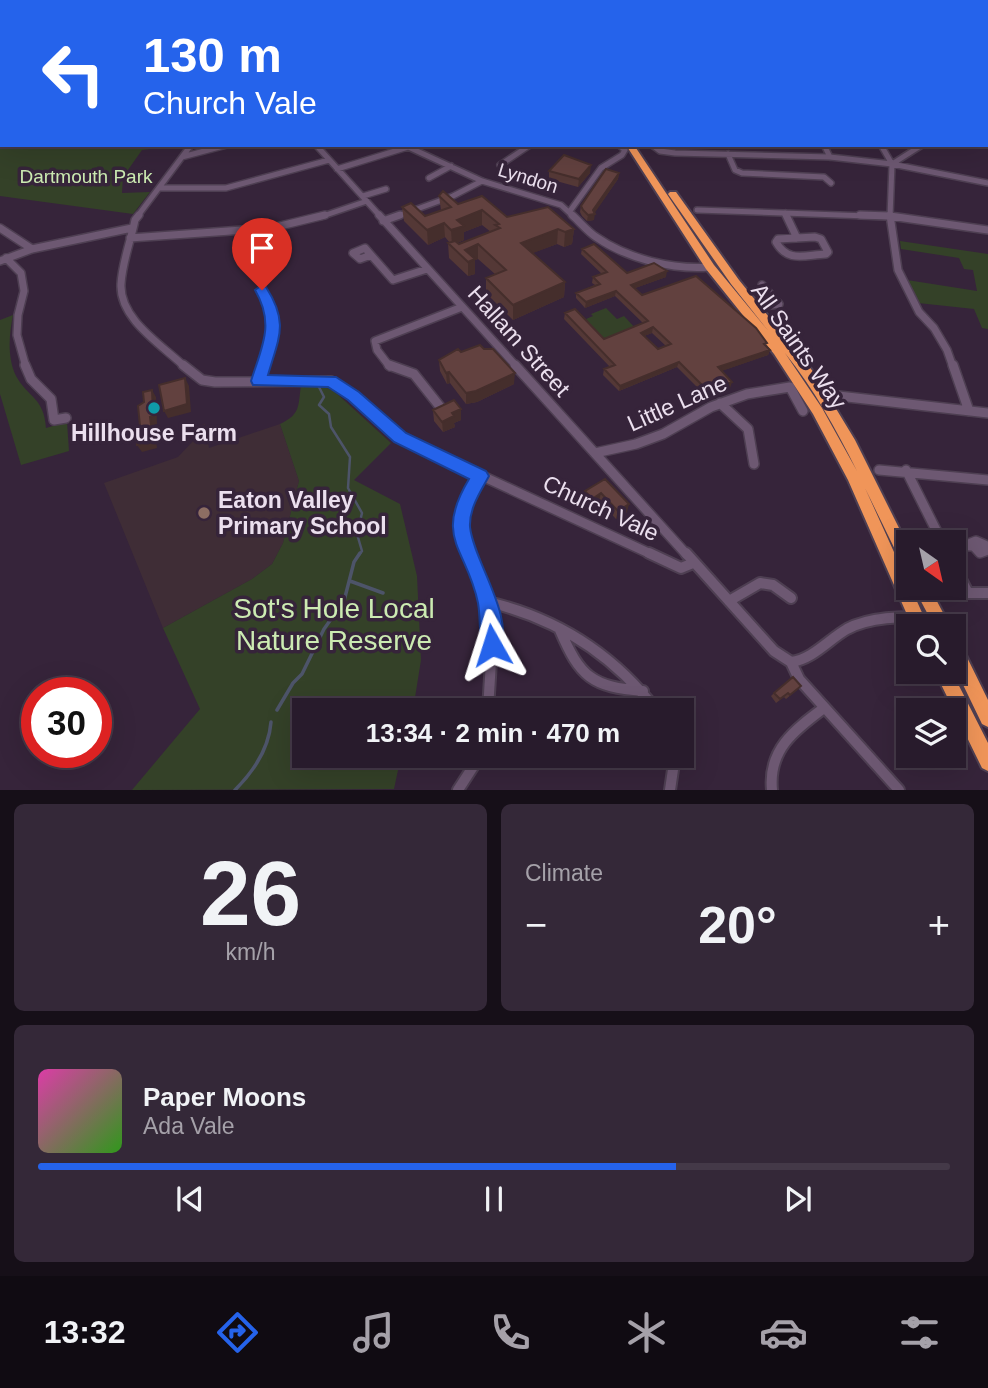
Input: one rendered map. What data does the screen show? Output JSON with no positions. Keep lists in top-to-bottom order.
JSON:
{
  "streets": {
    "highway": ["All Saints Way"],
    "street": [
      "Lyndon",
      "Hallam Street",
      "Little Lane",
      "Church Vale"
    ]
  },
  "crossings": [
    ["Lyndon", "All Saints Way"],
    ["Hallam Street", "Little Lane"],
    ["Hallam Street", "Church Vale"]
  ],
  "parks": ["Dartmouth Park", "Sot's Hole Local Nature Reserve"],
  "places": ["Hillhouse Farm", "Eaton Valley Primary School"],
  "north": "bottom right",
  "page": {
    "turn": ["130 m", "Church Vale"],
    "limit": "30",
    "trip": "13:34 · 2 min · 470 m",
    "tile": [
      ["26", "km/h"],
      "Climate"
    ],
    "heat": ["−", "20°", "+"],
    "song": ["Paper Moons", "Ada Vale"],
    "tabs": "13:32"
  }
}
